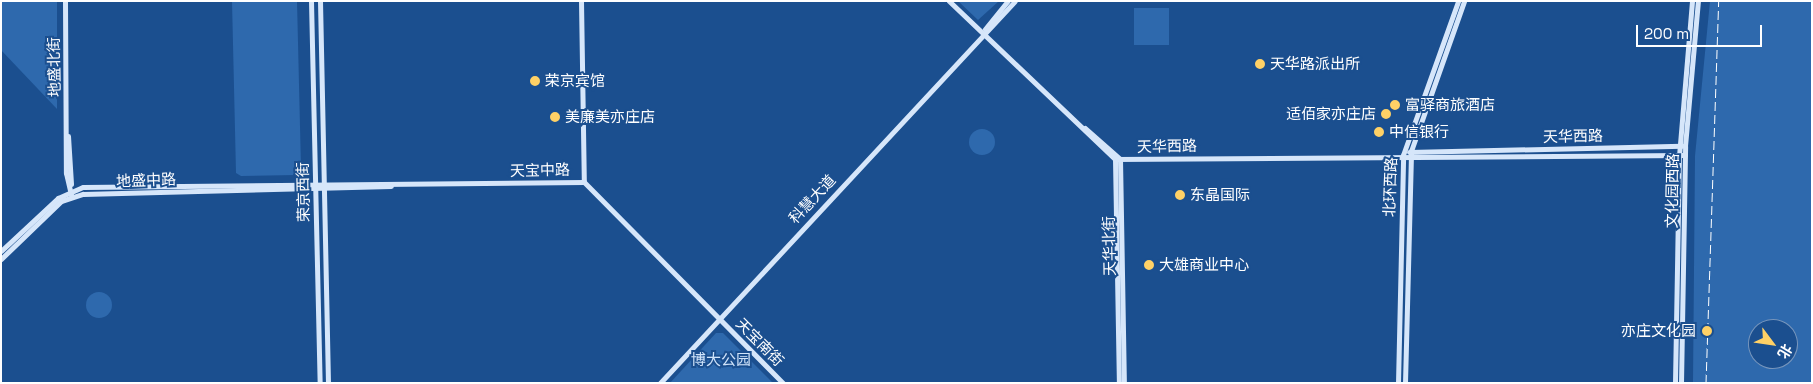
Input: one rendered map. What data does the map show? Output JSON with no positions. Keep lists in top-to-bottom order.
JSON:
{
  "streets": {
    "street": [
      "地盛北街",
      "天华西路",
      "天宝中路",
      "地盛中路",
      "北环西路",
      "文化园西路",
      "荣京西街",
      "科慧大道",
      "天华北街",
      "天宝南街"
    ]
  },
  "crossings": [
    ["地盛北街", "地盛中路"],
    ["天华西路", "北环西路"],
    ["天华西路", "文化园西路"],
    ["天华西路", "天华北街"],
    ["天宝中路", "地盛中路"],
    ["天宝中路", "荣京西街"],
    ["天宝中路", "科慧大道"],
    ["天宝中路", "天宝南街"],
    ["地盛中路", "荣京西街"],
    ["科慧大道", "天宝南街"]
  ],
  "parks": ["博大公园"],
  "places": [
    "天华路派出所",
    "荣京宾馆",
    "富驿商旅酒店",
    "适佰家亦庄店",
    "美廉美亦庄店",
    "中信银行",
    "东晶国际",
    "大雄商业中心",
    "亦庄文化园"
  ],
  "scale_bar": "200 m",
  "north": "bottom right"
}
